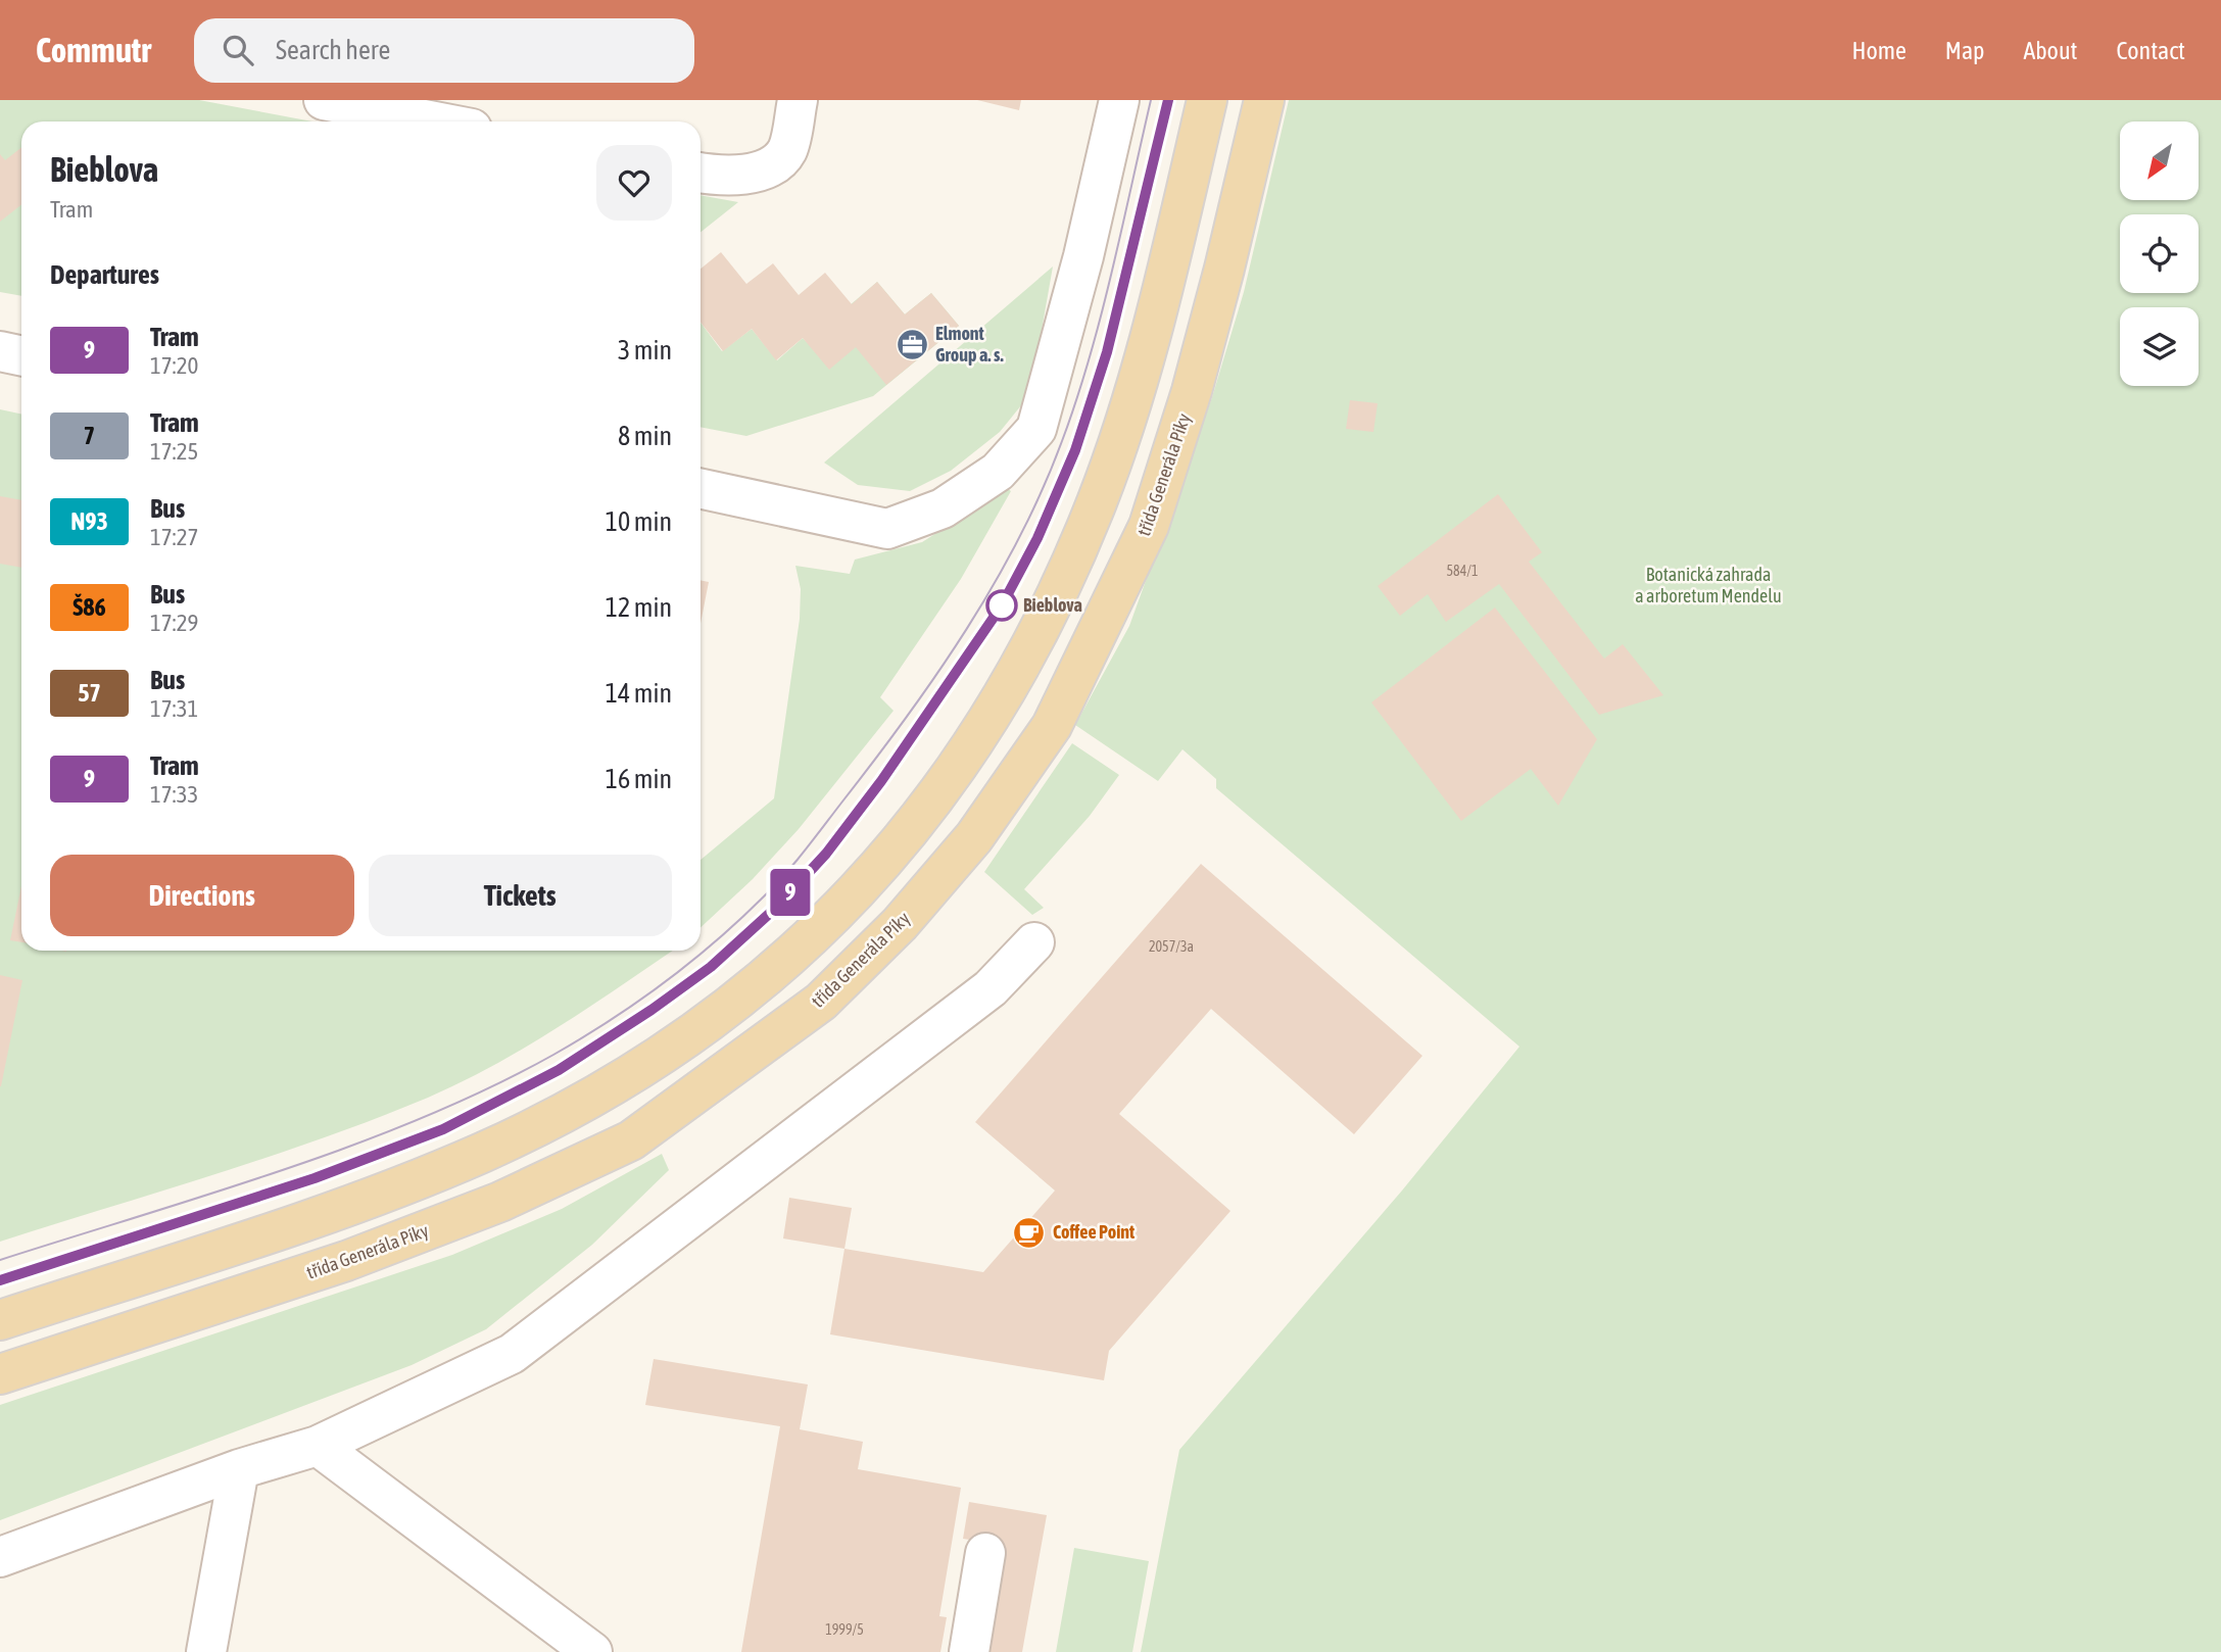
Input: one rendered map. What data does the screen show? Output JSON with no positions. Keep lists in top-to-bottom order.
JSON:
{
  "streets": {
    "main road": ["třída Generála Píky"]
  },
  "parks": ["Botanická zahrada a arboretum Mendelu"],
  "places": {
    "office": ["Elmont Group a. s."],
    "other": ["Bieblova"],
    "cafe": ["Coffee Point"]
  },
  "lines": ["tram line 9"],
  "house_numbers": ["584/1", "2057/3a", "1999/5"],
  "north": "bottom left",
  "page": {
    "header": "Commutr",
    "search": "Search here",
    "nav": [
      "Home",
      "Map",
      "About",
      "Contact"
    ],
    "on_map": "9",
    "heading": [
      ["Bieblova", "Tram"],
      "Departures"
    ],
    "list": [
      {
        "mark": "9",
        "name": "Tram",
        "note": "17:20",
        "value": "3 min"
      },
      {
        "mark": "7",
        "name": "Tram",
        "note": "17:25",
        "value": "8 min"
      },
      {
        "mark": "N93",
        "name": "Bus",
        "note": "17:27",
        "value": "10 min"
      },
      {
        "mark": "Š86",
        "name": "Bus",
        "note": "17:29",
        "value": "12 min"
      },
      {
        "mark": "57",
        "name": "Bus",
        "note": "17:31",
        "value": "14 min"
      },
      {
        "mark": "9",
        "name": "Tram",
        "note": "17:33",
        "value": "16 min"
      }
    ],
    "buttons": ["Directions", "Tickets"]
  }
}
